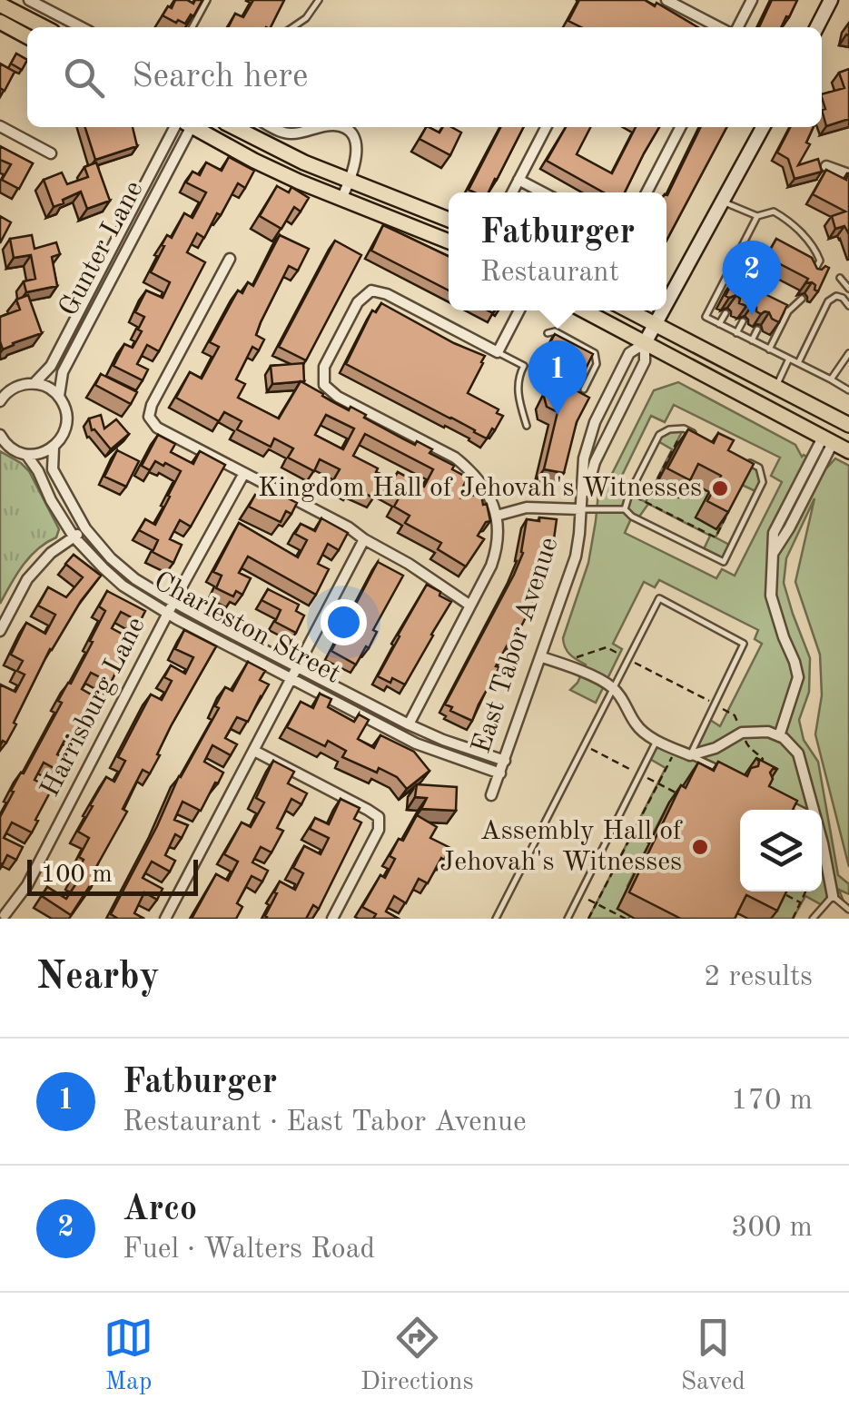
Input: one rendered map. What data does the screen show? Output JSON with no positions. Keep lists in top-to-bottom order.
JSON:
{
  "streets": {
    "main road": ["East Tabor Avenue"],
    "street": ["Gunter Lane", "Charleston Street", "Harrisburg Lane"]
  },
  "crossings": [
    ["Charleston Street", "East Tabor Avenue"],
    ["Charleston Street", "Harrisburg Lane"]
  ],
  "places": ["Kingdom Hall of Jehovah's Witnesses", "Assembly Hall of Jehovah's Witnesses"],
  "scale_bar": "100 m",
  "page": {
    "search": "Search here",
    "popup": ["Fatburger", "Restaurant"],
    "pins": ["2", "1"],
    "scale": "100 m",
    "heading": ["Nearby", "2 results"],
    "list": [
      {
        "mark": "1",
        "name": "Fatburger",
        "note": "Restaurant · East Tabor Avenue",
        "value": "170 m"
      },
      {
        "mark": "2",
        "name": "Arco",
        "note": "Fuel · Walters Road",
        "value": "300 m"
      }
    ],
    "nav": ["Map", "Directions", "Saved"]
  }
}
